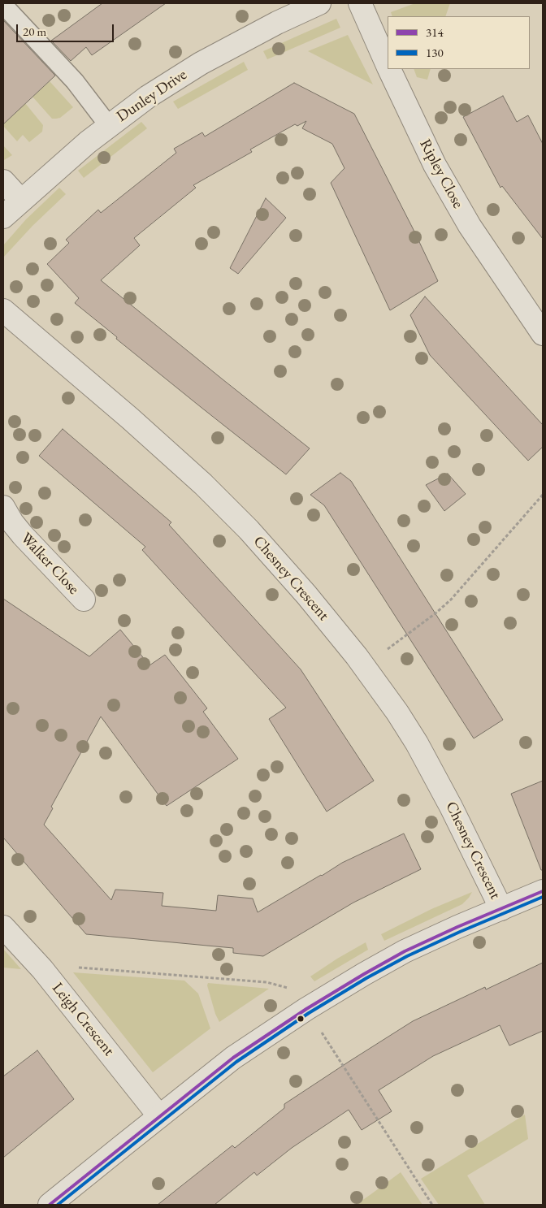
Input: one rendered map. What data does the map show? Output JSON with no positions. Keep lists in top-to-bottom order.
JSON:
{
  "streets": {
    "street": [
      "Dunley Drive",
      "Ripley Close",
      "Walker Close",
      "Chesney Crescent",
      "Leigh Crescent"
    ]
  },
  "lines": ["transit line 314", "transit line 130"],
  "legend": ["314", "130"],
  "scale_bar": "20 m"
}
